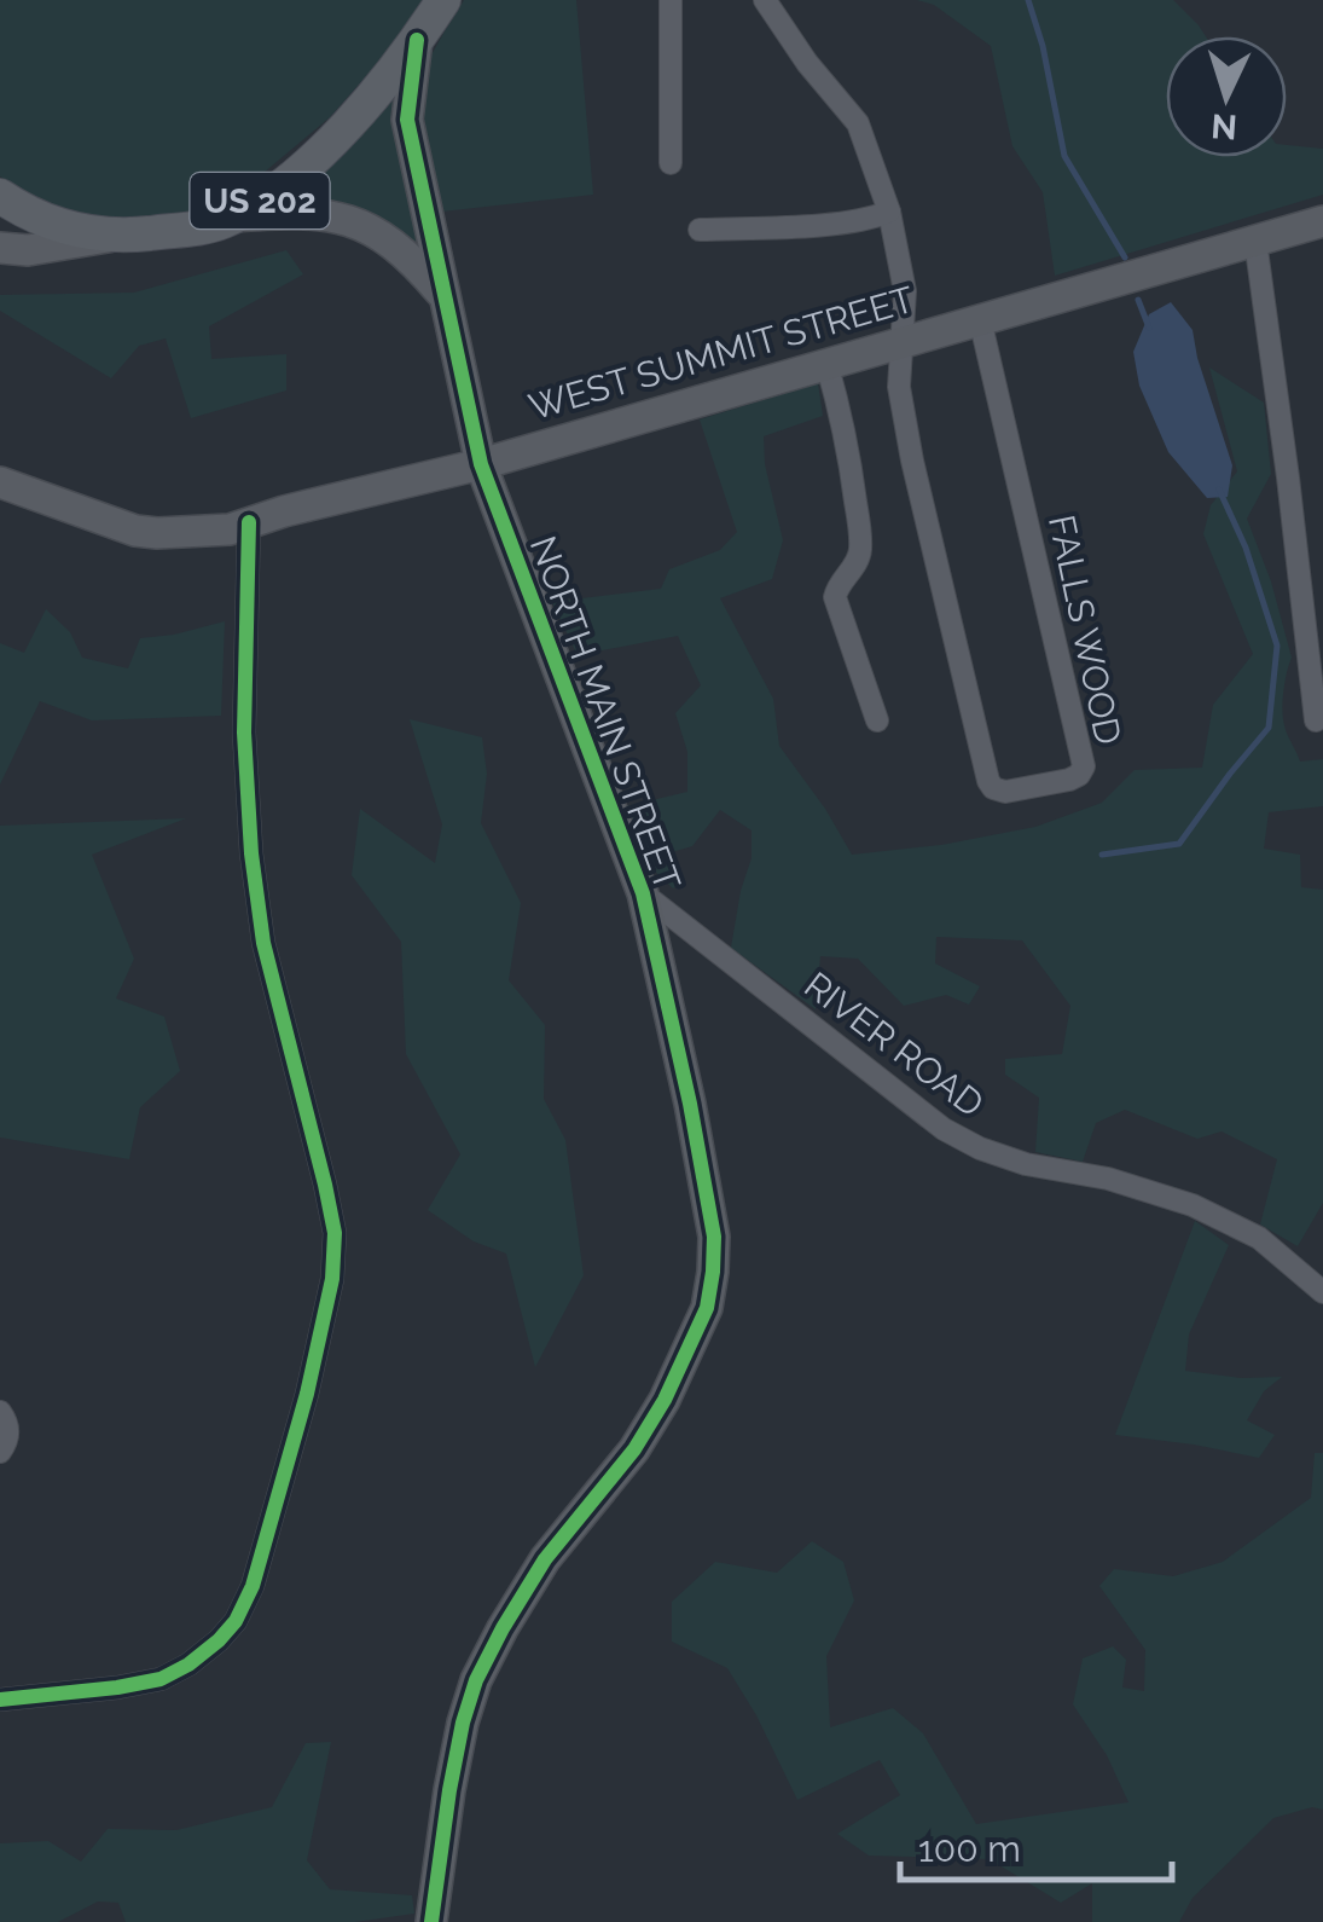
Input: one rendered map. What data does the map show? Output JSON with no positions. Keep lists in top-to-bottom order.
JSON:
{
  "streets": {
    "main road": ["US 202"],
    "street": [
      "WEST SUMMIT STREET",
      "FALLS WOOD",
      "NORTH MAIN STREET",
      "RIVER ROAD"
    ]
  },
  "crossings": [
    ["US 202", "NORTH MAIN STREET"],
    ["WEST SUMMIT STREET", "FALLS WOOD"],
    ["WEST SUMMIT STREET", "NORTH MAIN STREET"],
    ["NORTH MAIN STREET", "RIVER ROAD"]
  ],
  "scale_bar": "100 m",
  "north": "bottom"
}
